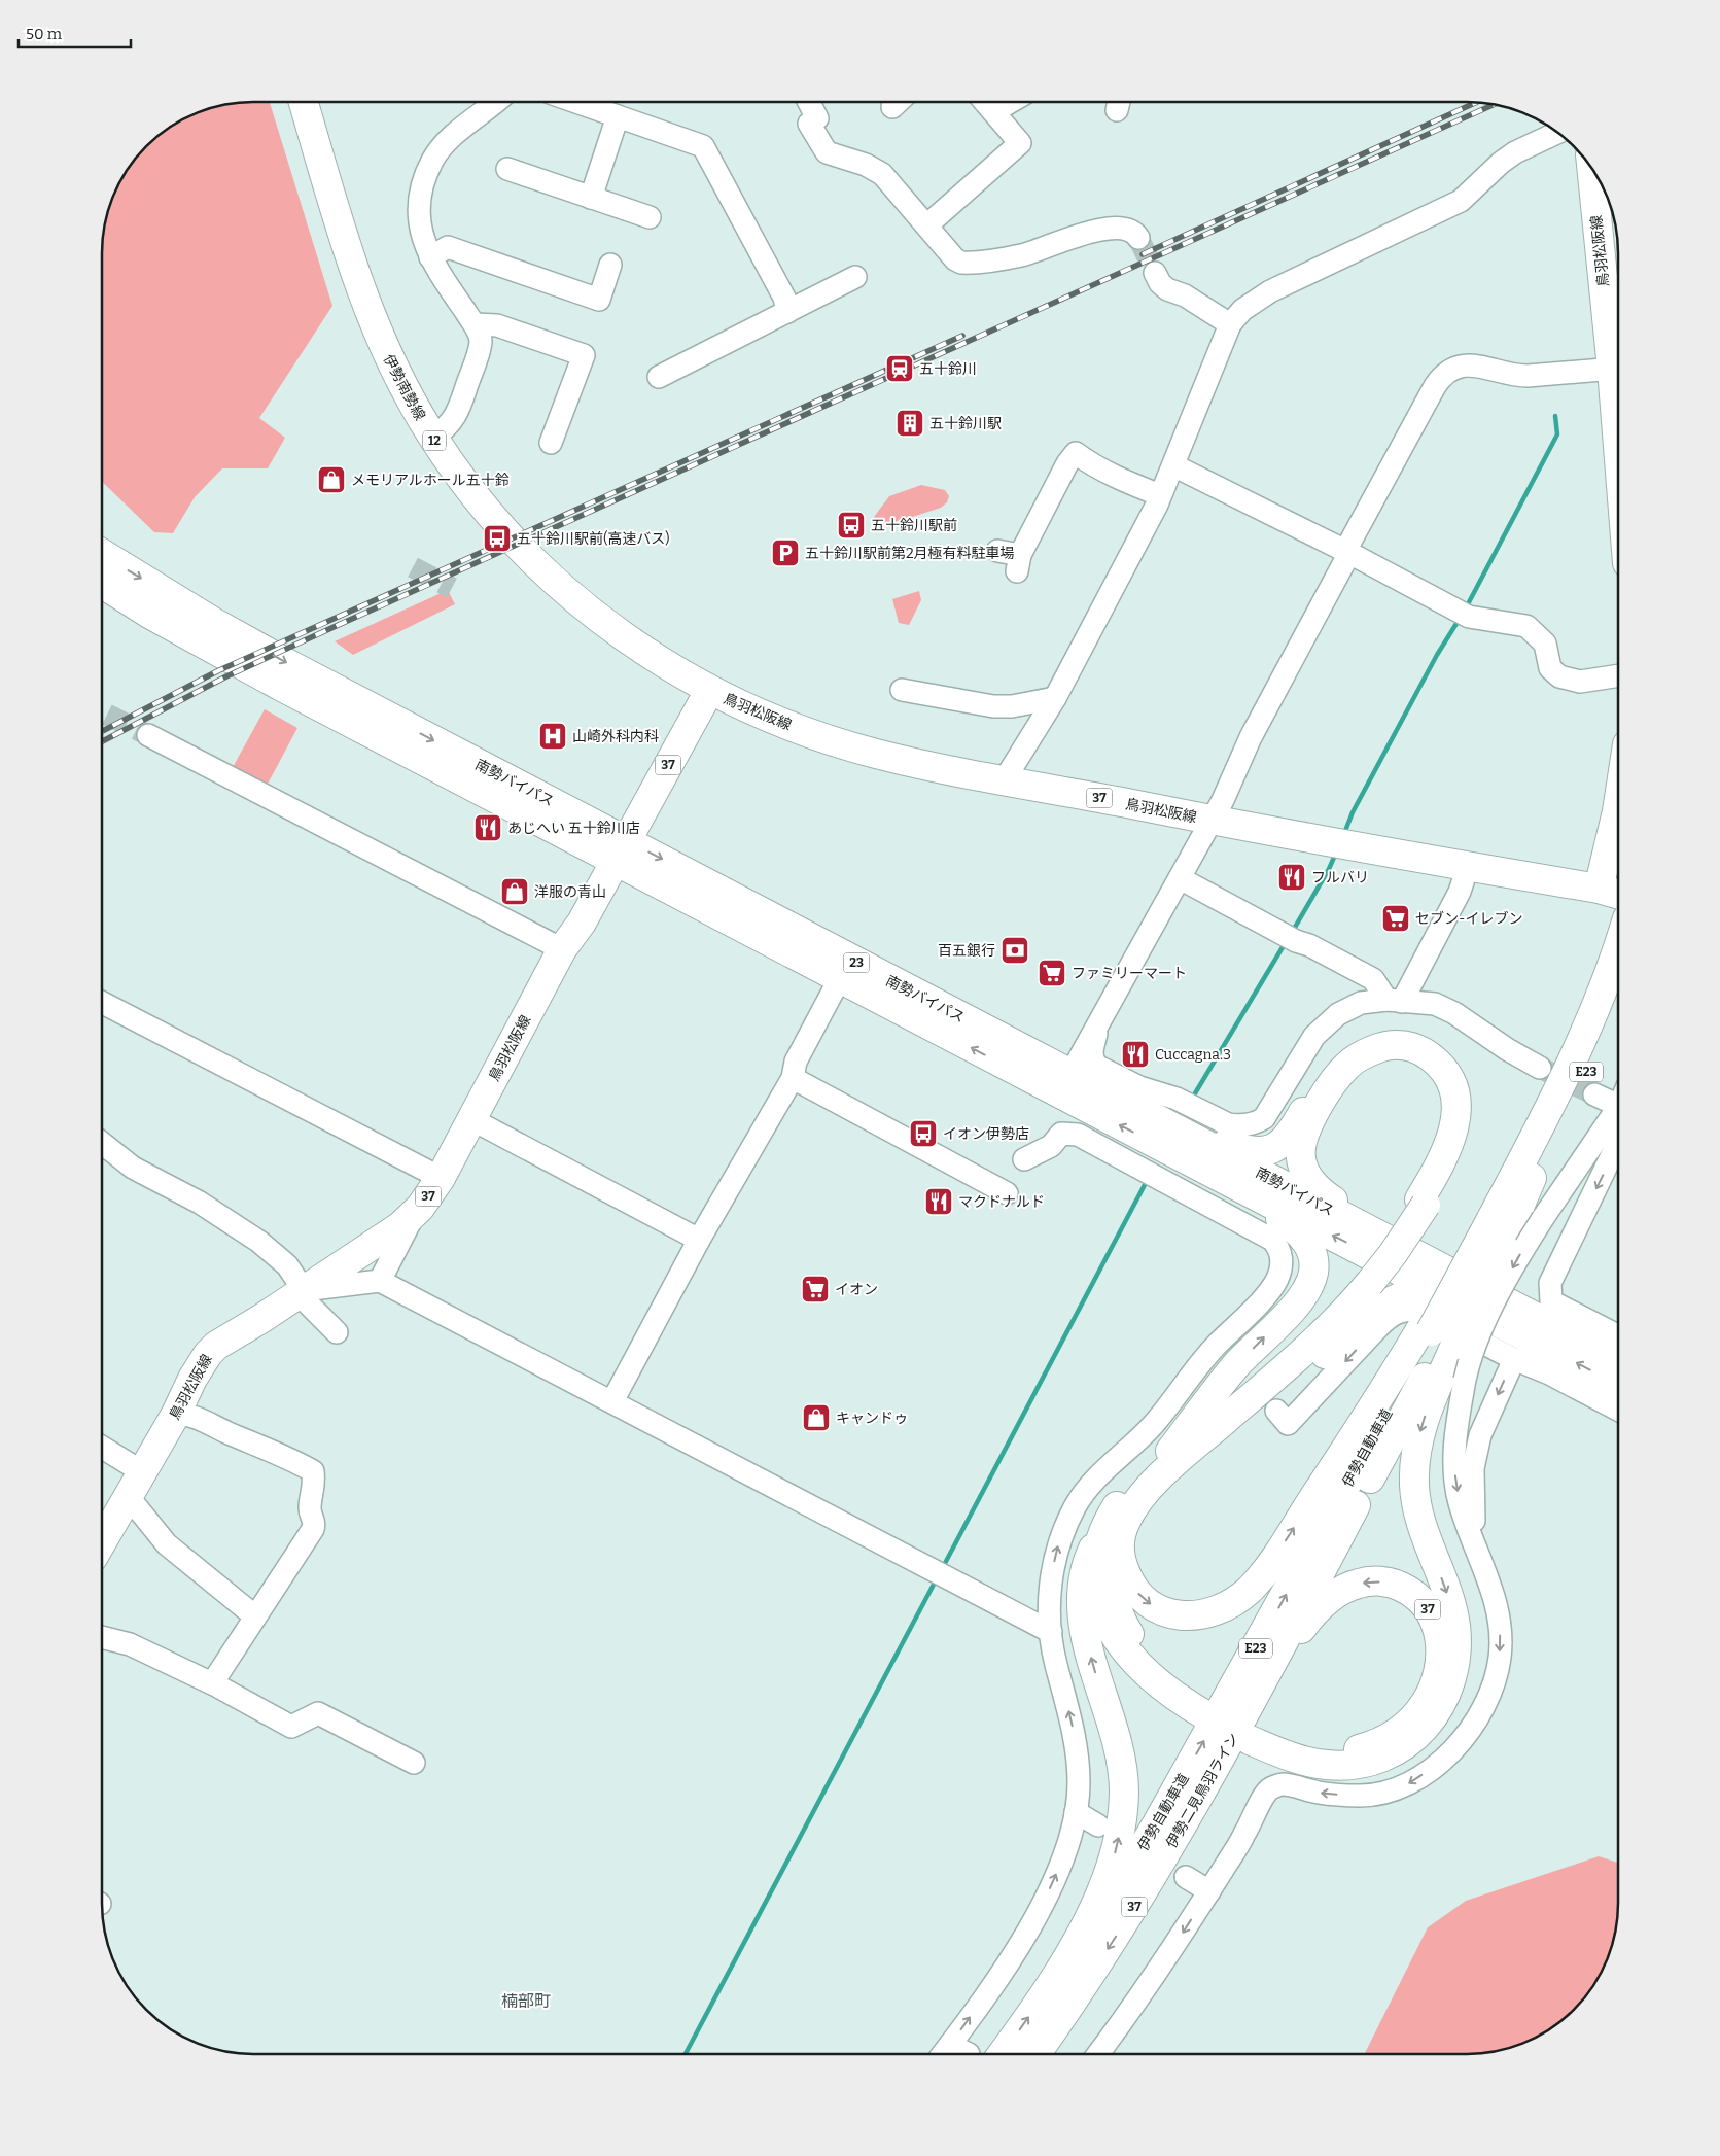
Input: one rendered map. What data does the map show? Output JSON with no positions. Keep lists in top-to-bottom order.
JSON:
{
  "streets": {
    "main road": [
      "鳥羽松阪線",
      "伊勢南勢線",
      "12",
      "37",
      "南勢バイパス",
      "23",
      "E23",
      "伊勢自動車道",
      "伊勢二見鳥羽ライン"
    ]
  },
  "crossings": [
    ["鳥羽松阪線", "伊勢南勢線"],
    ["鳥羽松阪線", "南勢バイパス"],
    ["37", "E23"],
    ["37", "伊勢二見鳥羽ライン"],
    ["E23", "伊勢自動車道"],
    ["E23", "伊勢二見鳥羽ライン"],
    ["伊勢自動車道", "伊勢二見鳥羽ライン"]
  ],
  "one_way": ["伊勢二見鳥羽ライン"],
  "districts": ["楠部町"],
  "places": {
    "station": ["五十鈴川"],
    "building": ["五十鈴川駅"],
    "shop": ["メモリアルホール五十鈴", "洋服の青山", "キャンドゥ"],
    "bus stop": ["五十鈴川駅前", "五十鈴川駅前(高速バス)", "イオン伊勢店"],
    "parking": ["五十鈴川駅前第2月極有料駐車場"],
    "hospital": ["山崎外科内科"],
    "restaurant": [
      "あじへい 五十鈴川店",
      "フルバリ",
      "Cuccagna.3",
      "マクドナルド"
    ],
    "supermarket": ["セブン-イレブン", "ファミリーマート", "イオン"],
    "bank": ["百五銀行"]
  },
  "scale_bar": "50 m"
}
